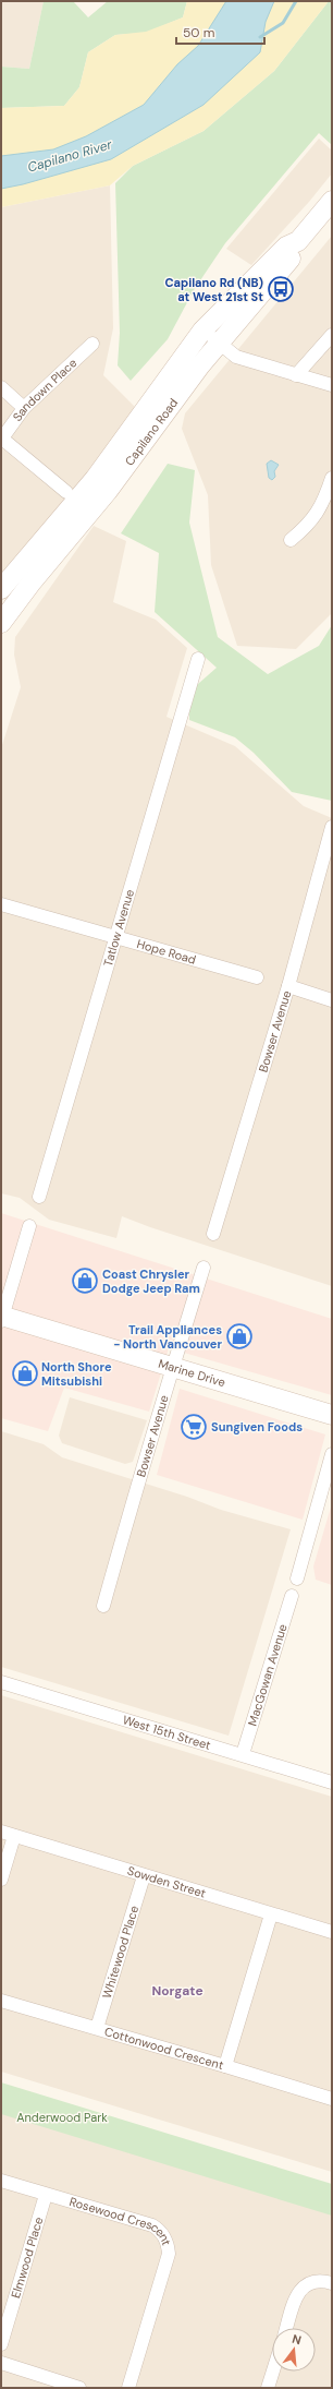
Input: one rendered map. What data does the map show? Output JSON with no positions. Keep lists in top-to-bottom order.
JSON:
{
  "streets": {
    "main road": ["Capilano Road", "Marine Drive"],
    "street": [
      "Sandown Place",
      "Tatlow Avenue",
      "Hope Road",
      "Bowser Avenue",
      "MacGowan Avenue",
      "West 15th Street",
      "Sowden Street",
      "Whitewood Place",
      "Cottonwood Crescent",
      "Rosewood Crescent",
      "Elmwood Place"
    ]
  },
  "crossings": [
    ["Tatlow Avenue", "Hope Road"],
    ["Bowser Avenue", "Marine Drive"],
    ["MacGowan Avenue", "West 15th Street"],
    ["Sowden Street", "Whitewood Place"],
    ["Sowden Street", "Cottonwood Crescent"],
    ["Whitewood Place", "Cottonwood Crescent"],
    ["Rosewood Crescent", "Elmwood Place"]
  ],
  "districts": ["Norgate"],
  "water": ["Capilano River"],
  "parks": ["Anderwood Park"],
  "places": {
    "bus stop": ["Capilano Rd (NB) at West 21st St"],
    "shop": ["Coast Chrysler Dodge Jeep Ram", "Trail Appliances - North Vancouver", "North Shore Mitsubishi"],
    "supermarket": ["Sungiven Foods"]
  },
  "scale_bar": "50 m",
  "north": "top"
}
